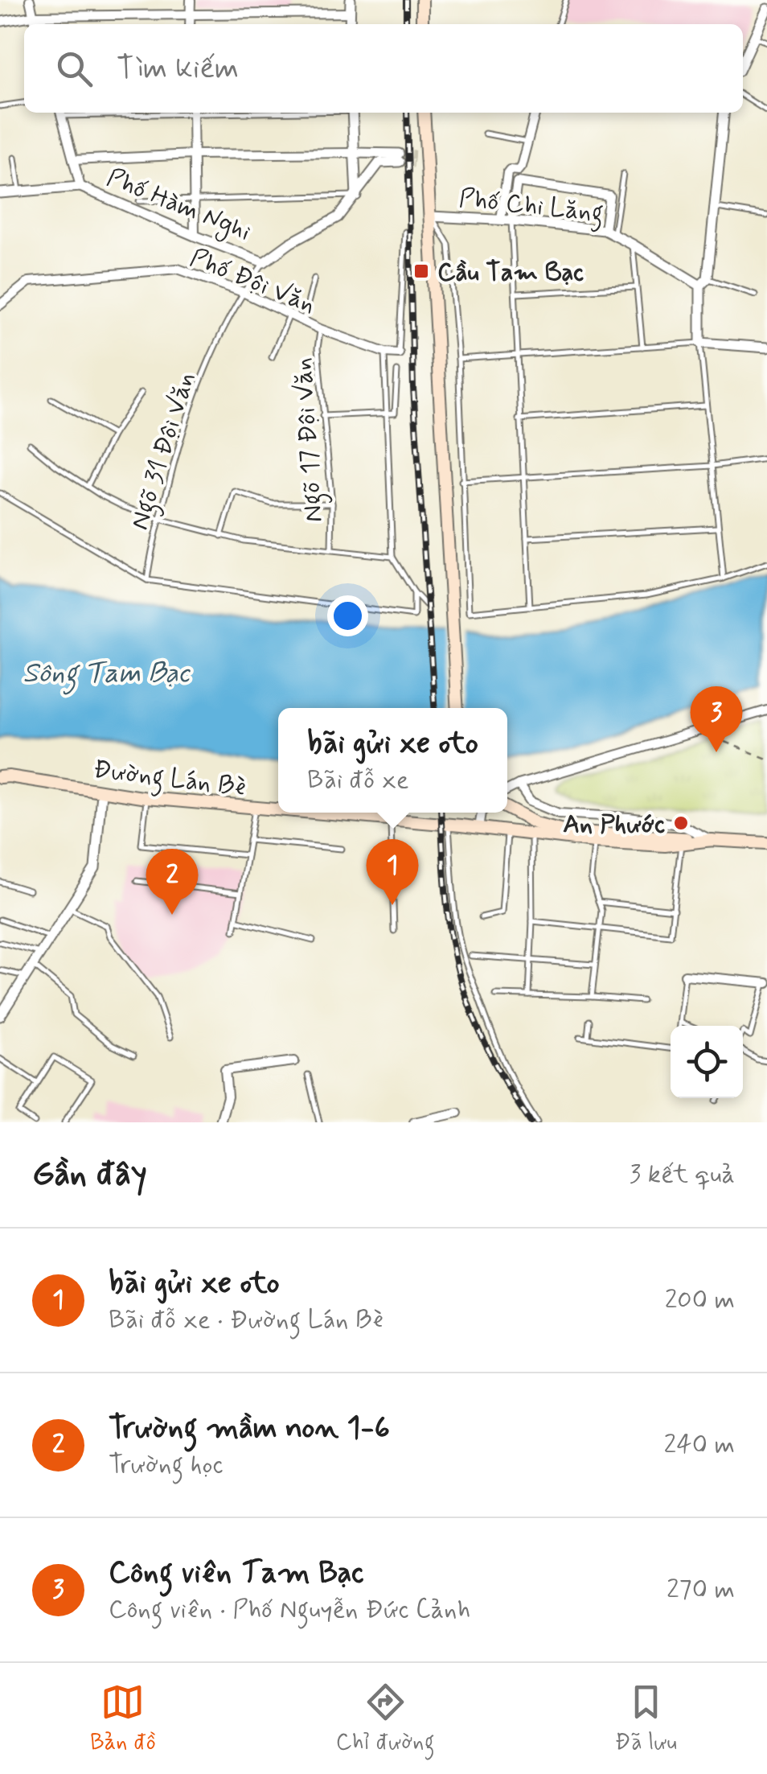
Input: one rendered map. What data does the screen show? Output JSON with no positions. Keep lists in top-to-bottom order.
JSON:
{
  "streets": {
    "main road": ["Đường Lán Bè"],
    "street": ["Phố Hàm Nghi", "Phố Chi Lăng", "Phố Đội Văn"],
    "lane": ["Ngõ 17 Đội Văn", "Ngõ 31 Đội Văn"]
  },
  "crossings": [
    ["Phố Hàm Nghi", "Ngõ 31 Đội Văn"],
    ["Phố Đội Văn", "Ngõ 17 Đội Văn"],
    ["Phố Đội Văn", "Ngõ 31 Đội Văn"]
  ],
  "water": ["Sông Tam Bạc"],
  "places": {
    "transit": ["Cầu Tam Bạc"],
    "other": ["An Phước"]
  },
  "page": {
    "search": "Tìm kiếm",
    "pins": ["3", "1", "2"],
    "popup": ["bãi gửi xe oto", "Bãi đỗ xe"],
    "heading": ["Gần đây", "3 kết quả"],
    "list": [
      {
        "mark": "1",
        "name": "bãi gửi xe oto",
        "note": "Bãi đỗ xe · Đường Lán Bè",
        "value": "200 m"
      },
      {
        "mark": "2",
        "name": "Trường mầm non 1-6",
        "note": "Trường học",
        "value": "240 m"
      },
      {
        "mark": "3",
        "name": "Công viên Tam Bạc",
        "note": "Công viên · Phố Nguyễn Đức Cảnh",
        "value": "270 m"
      }
    ],
    "nav": ["Bản đồ", "Chỉ đường", "Đã lưu"]
  }
}
